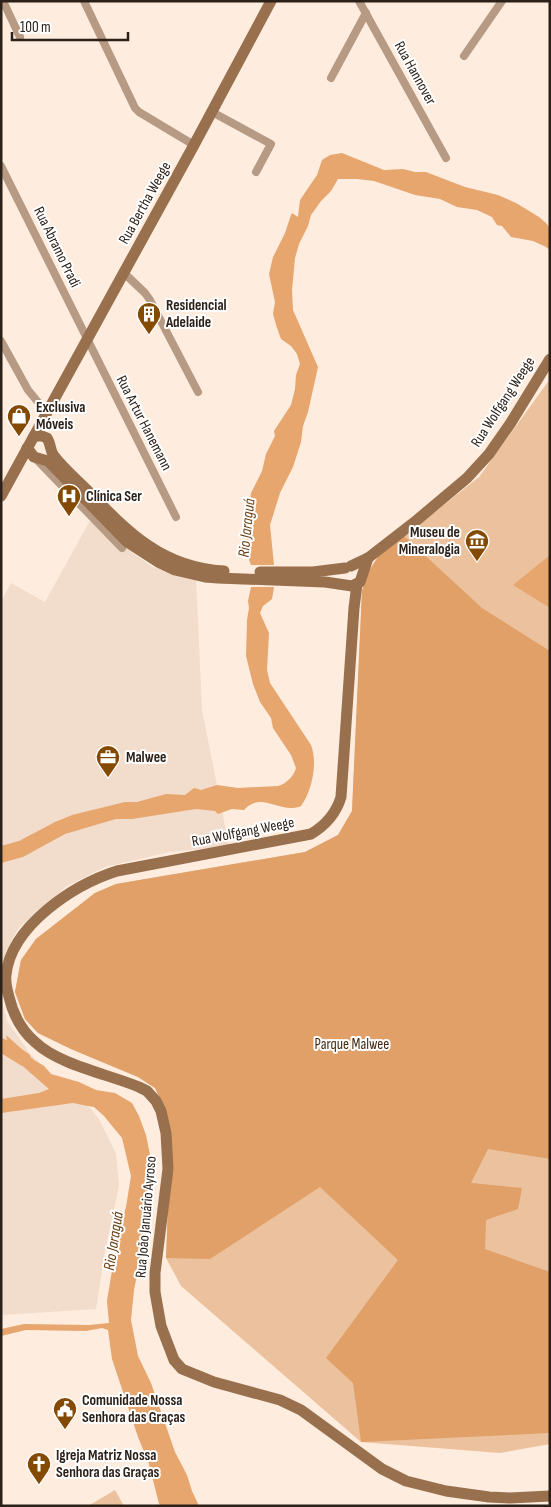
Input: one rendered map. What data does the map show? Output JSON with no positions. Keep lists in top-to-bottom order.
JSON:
{
  "streets": {
    "main road": ["Rua Bertha Weege", "Rua Wolfgang Weege", "Rua João Januário Ayroso"],
    "street": ["Rua Hannover", "Rua Abramo Pradi", "Rua Artur Hanemann"]
  },
  "crossings": [
    ["Rua Bertha Weege", "Rua Abramo Pradi"],
    ["Rua Bertha Weege", "Rua Artur Hanemann"],
    ["Rua Abramo Pradi", "Rua Artur Hanemann"],
    ["Rua Wolfgang Weege", "Rua João Januário Ayroso"]
  ],
  "water": ["Rio Jaraguá"],
  "parks": ["Parque Malwee"],
  "places": {
    "building": ["Residencial Adelaide"],
    "shop": ["Exclusiva Móveis"],
    "hospital": ["Clínica Ser"],
    "museum": ["Museu de Mineralogia"],
    "office": ["Malwee"],
    "public building": ["Comunidade Nossa Senhora das Graças"],
    "church": ["Igreja Matriz Nossa Senhora das Graças"]
  },
  "scale_bar": "100 m"
}
